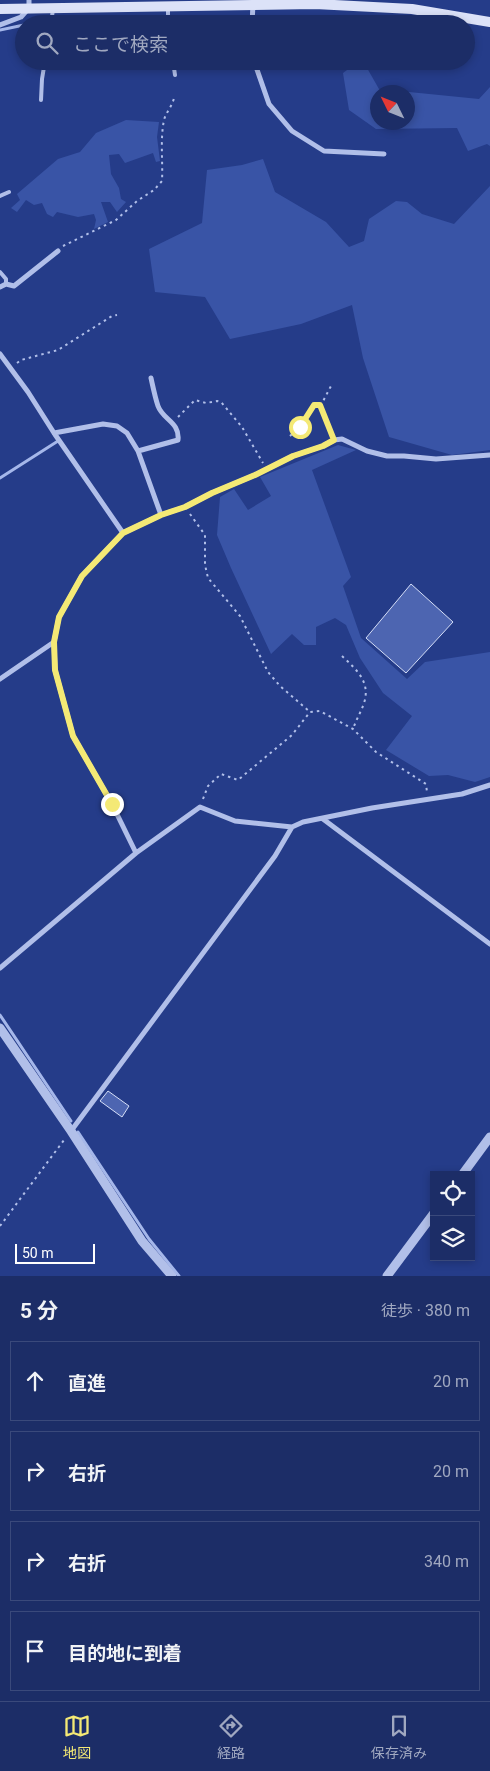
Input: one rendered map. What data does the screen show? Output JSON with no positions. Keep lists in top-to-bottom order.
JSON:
{
  "scale_bar": "50 m",
  "north": "top left",
  "page": {
    "search": "ここで検索",
    "scale": "50 m",
    "heading": ["5 分", "徒歩 · 380 m"],
    "list": [
      ["直進", "20 m"],
      ["右折", "20 m"],
      ["右折", "340 m"],
      "目的地に到着"
    ],
    "nav": ["地図", "経路", "保存済み"]
  }
}
